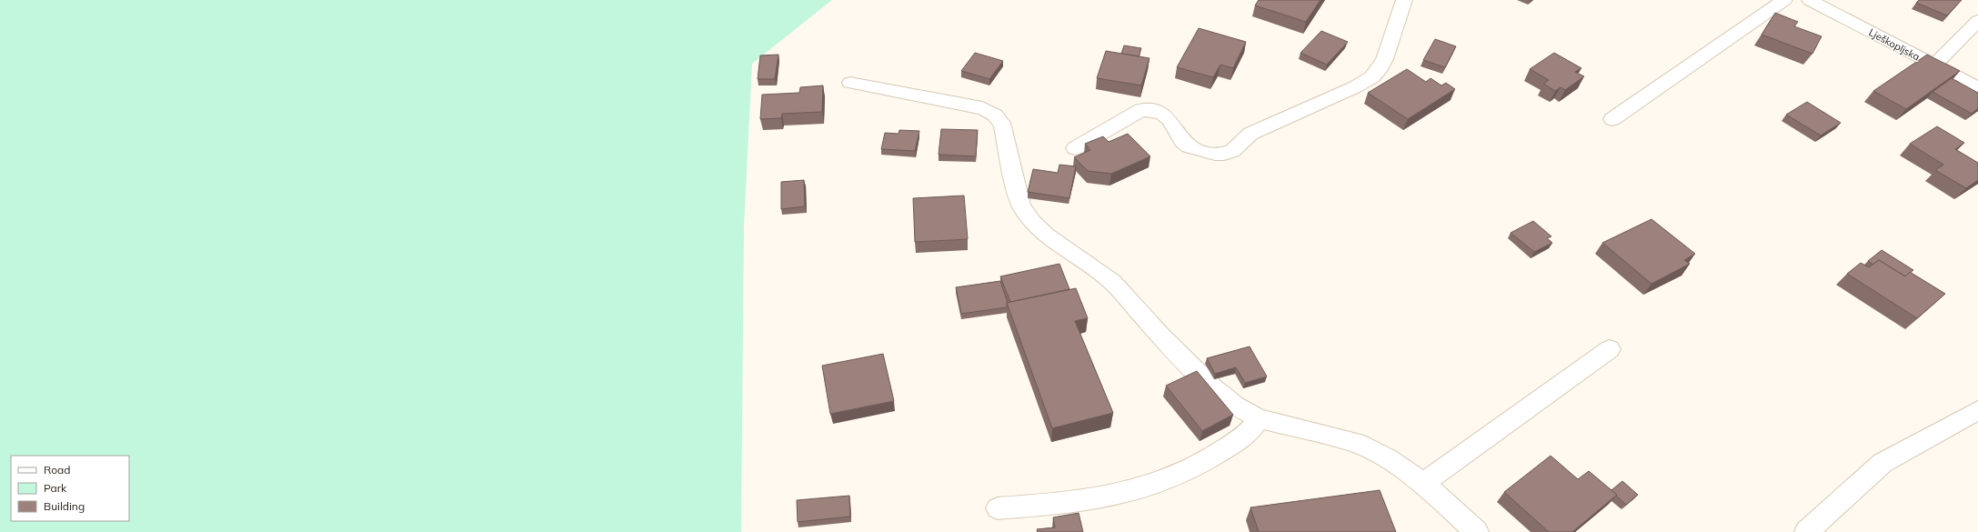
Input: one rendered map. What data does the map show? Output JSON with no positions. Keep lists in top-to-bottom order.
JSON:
{
  "streets": {
    "street": ["Lješkopljska"]
  },
  "legend": ["Road", "Park", "Building"]
}
